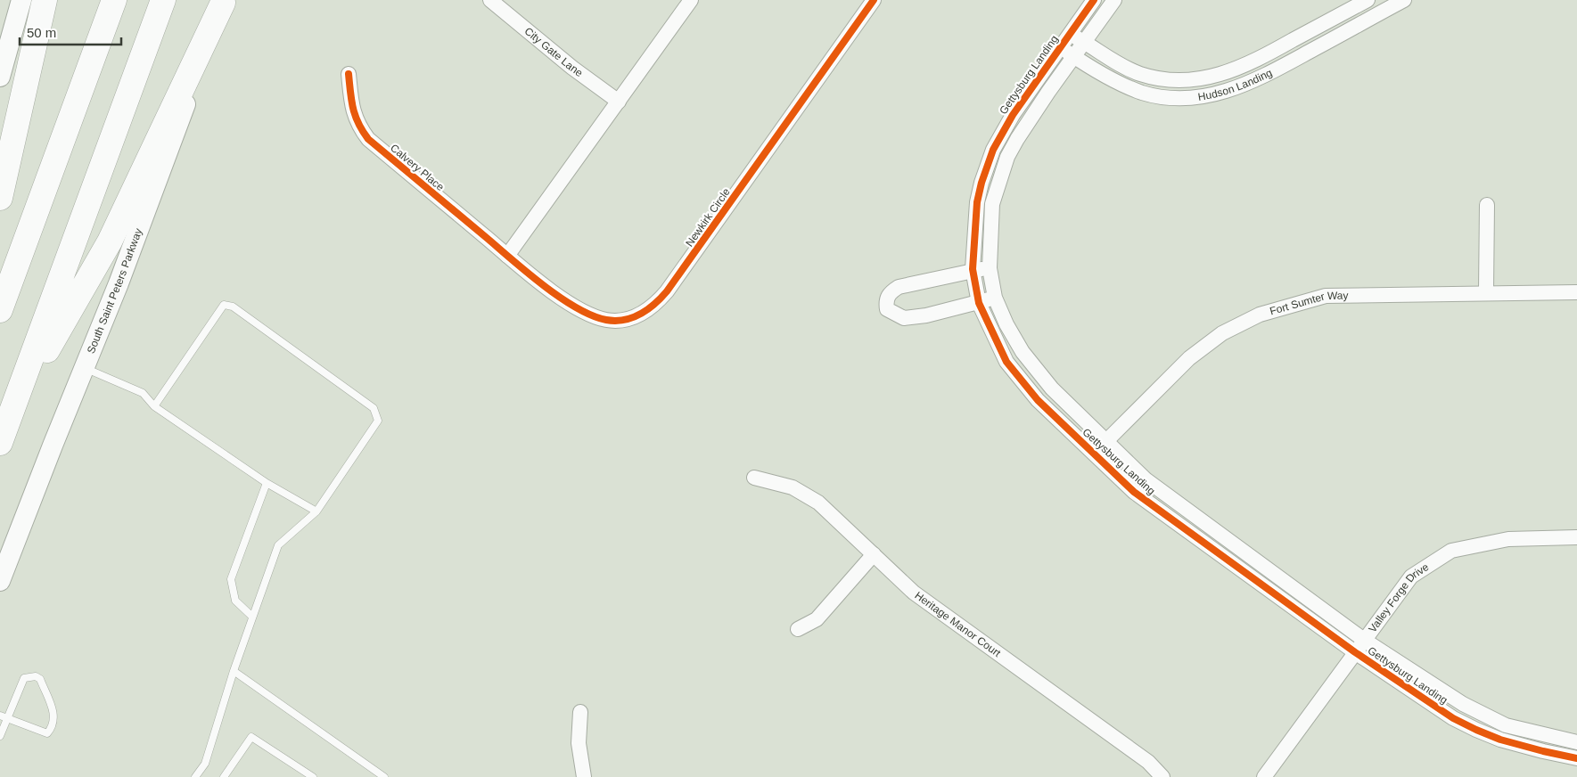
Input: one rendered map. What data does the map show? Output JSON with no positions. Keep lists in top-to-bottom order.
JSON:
{
  "streets": {
    "main road": ["South Saint Peters Parkway"],
    "street": [
      "City Gate Lane",
      "Gettysburg Landing",
      "Hudson Landing",
      "Calvery Place",
      "Newkirk Circle",
      "Fort Sumter Way",
      "Valley Forge Drive",
      "Heritage Manor Court"
    ]
  },
  "crossings": [
    ["Gettysburg Landing", "Hudson Landing"],
    ["Gettysburg Landing", "Fort Sumter Way"],
    ["Gettysburg Landing", "Valley Forge Drive"],
    ["Calvery Place", "Newkirk Circle"]
  ],
  "scale_bar": "50 m"
}
